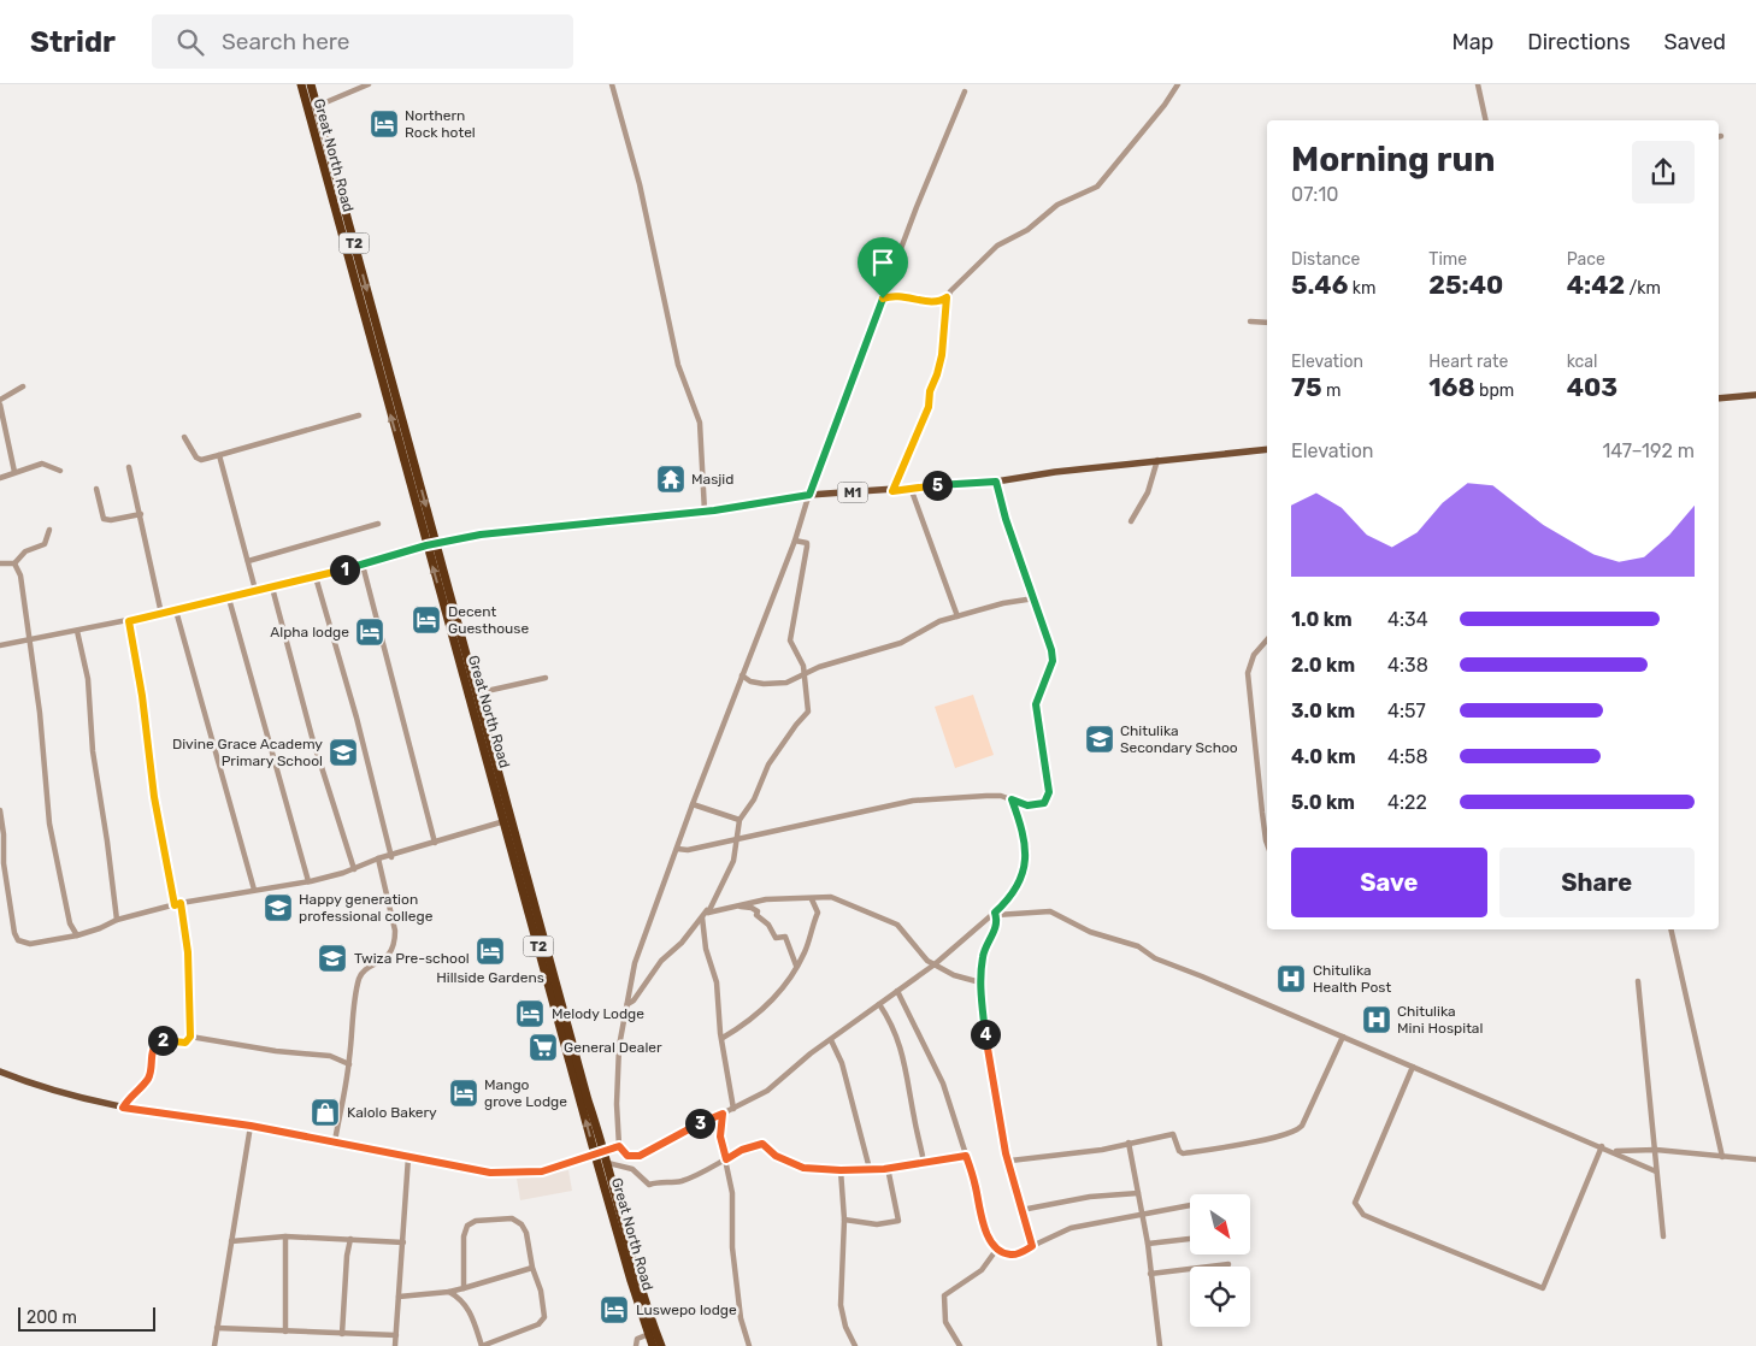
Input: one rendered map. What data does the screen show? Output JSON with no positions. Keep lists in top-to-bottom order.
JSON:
{
  "streets": {
    "highway": ["Great North Road", "T2"],
    "main road": ["M1"]
  },
  "crossings": [
    ["Great North Road", "M1"]
  ],
  "places": {
    "hotel": [
      "Northern Rock hotel",
      "Decent Guesthouse",
      "Alpha lodge",
      "Hillside Gardens",
      "Melody Lodge",
      "Mango grove Lodge",
      "Luswepo lodge"
    ],
    "temple": ["Masjid"],
    "school or university": [
      "Chitulika Secondary Schoo",
      "Divine Grace Academy Primary School",
      "Happy generation professional college",
      "Twiza Pre-school"
    ],
    "hospital": ["Chitulika Health Post", "Chitulika Mini Hospital"],
    "supermarket": ["General Dealer"],
    "shop": ["Kalolo Bakery"]
  },
  "scale_bar": "200 m",
  "north": "bottom right",
  "page": {
    "header": "Stridr",
    "search": "Search here",
    "nav": ["Map", "Directions", "Saved"],
    "heading": ["Morning run", "07:10"],
    "stats": [
      ["Distance", "5.46 km"],
      ["Time", "25:40"],
      ["Pace", "4:42 /km"],
      ["Elevation", "75 m"],
      ["Heart rate", "168 bpm"],
      ["kcal", "403"]
    ],
    "chart": ["Elevation", "147–192 m"],
    "pins": [
      "5",
      "1",
      "4",
      "2",
      "3"
    ],
    "list": [
      {
        "name": "1.0 km",
        "note": "4:34"
      },
      {
        "name": "2.0 km",
        "note": "4:38"
      },
      {
        "name": "3.0 km",
        "note": "4:57"
      },
      {
        "name": "4.0 km",
        "note": "4:58"
      },
      {
        "name": "5.0 km",
        "note": "4:22"
      }
    ],
    "buttons": ["Save", "Share"],
    "scale": "200 m"
  }
}
